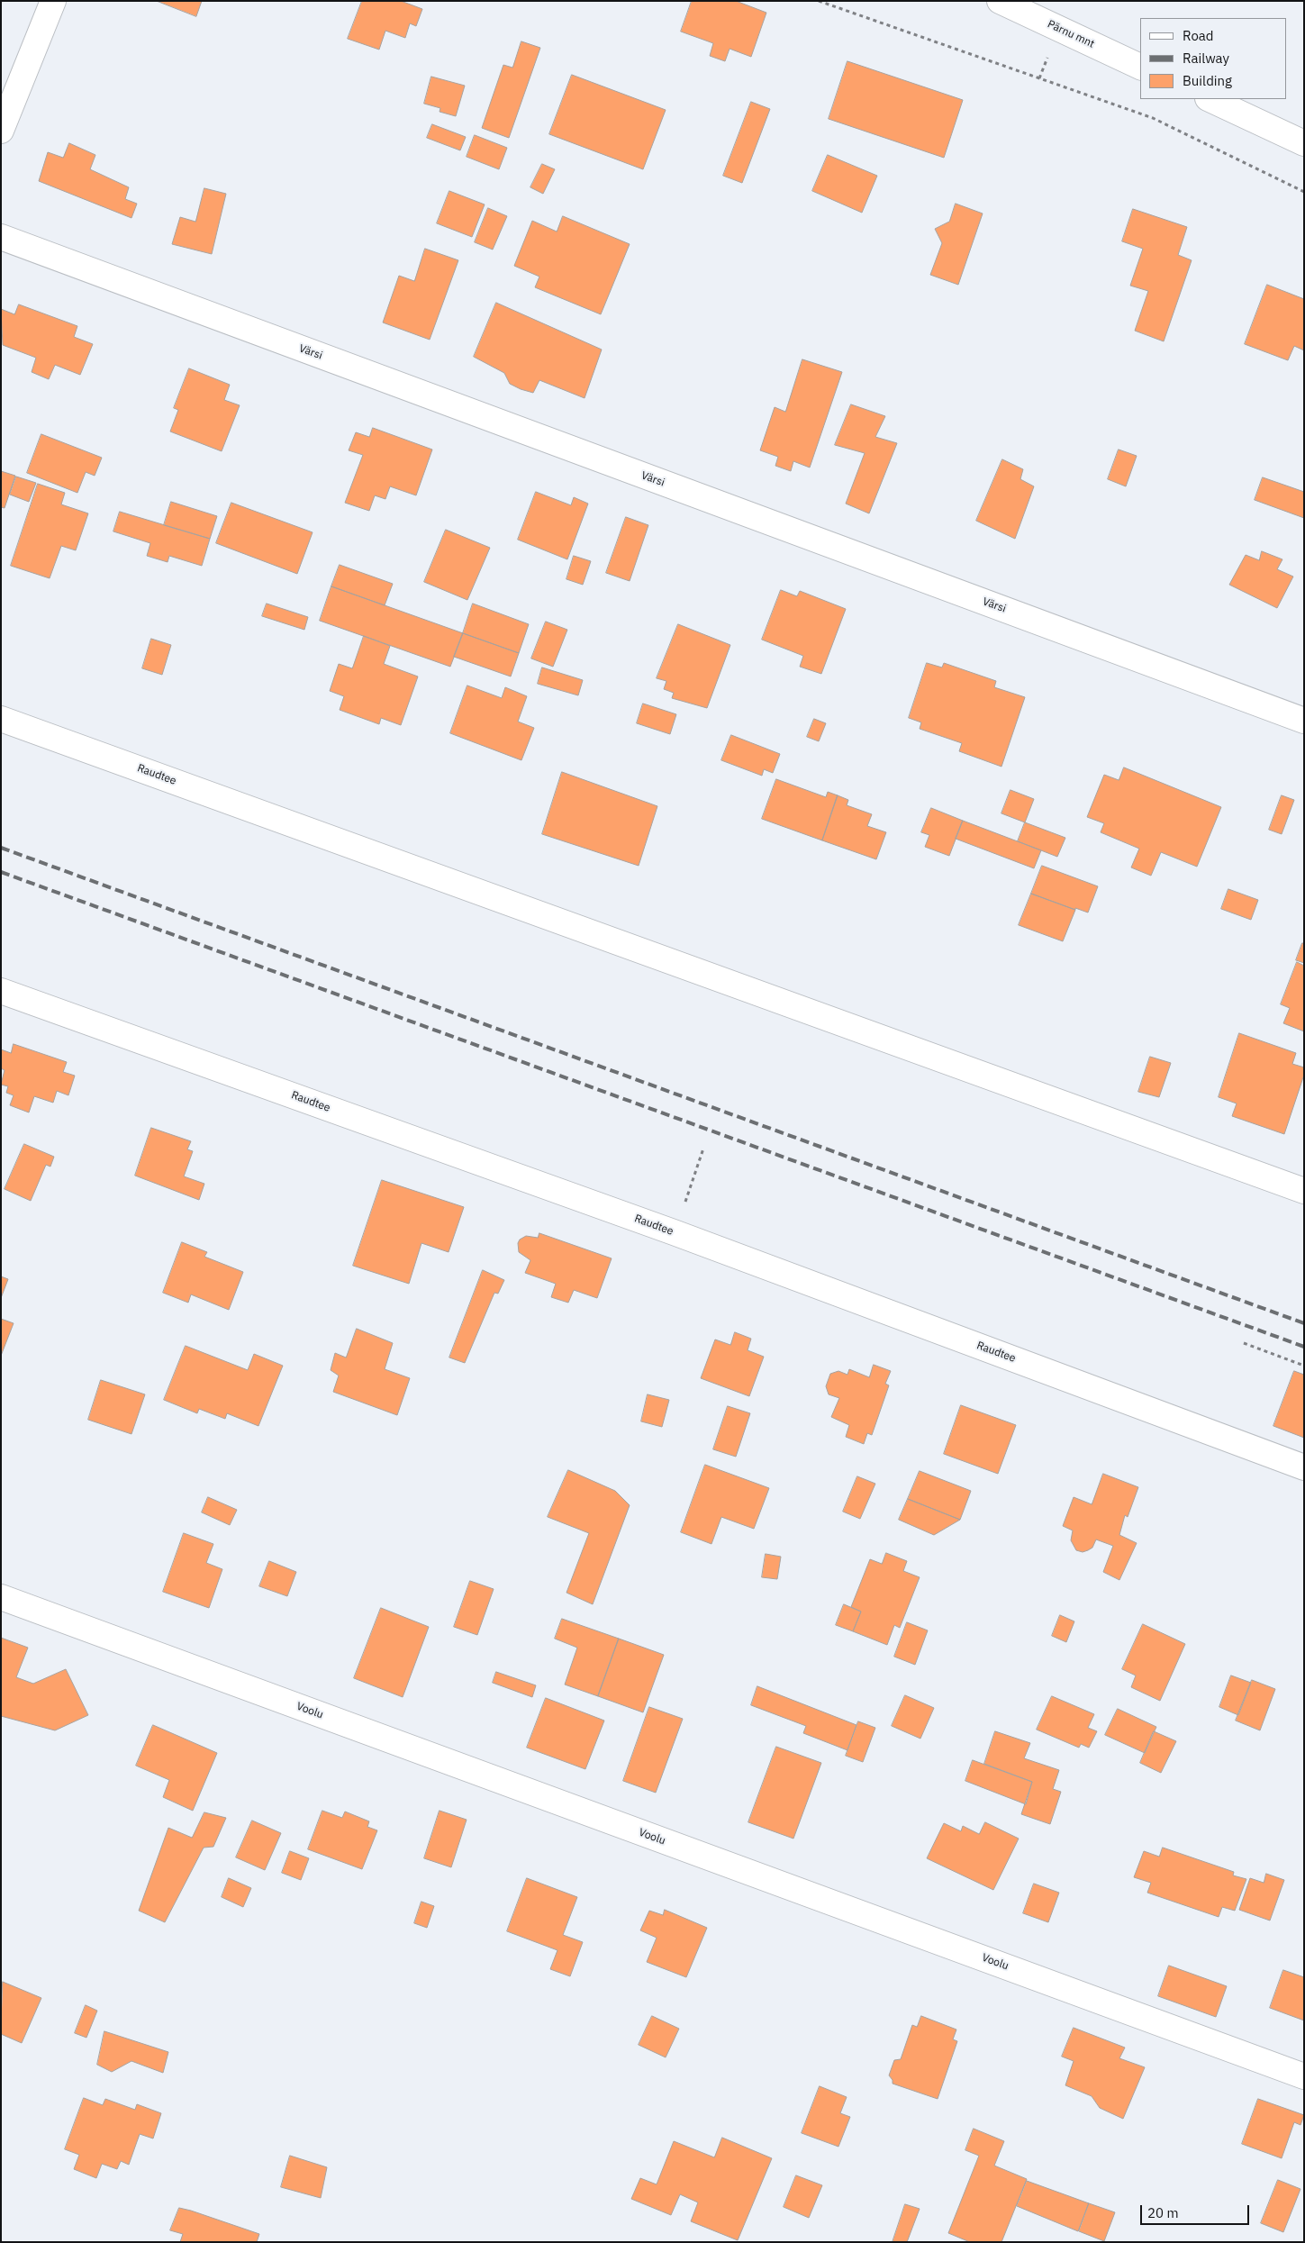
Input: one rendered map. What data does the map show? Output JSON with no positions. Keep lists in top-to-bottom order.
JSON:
{
  "streets": {
    "street": [
      "Pärnu mnt",
      "Värsi",
      "Raudtee",
      "Voolu"
    ]
  },
  "legend": ["Road", "Railway", "Building"],
  "scale_bar": "20 m"
}
